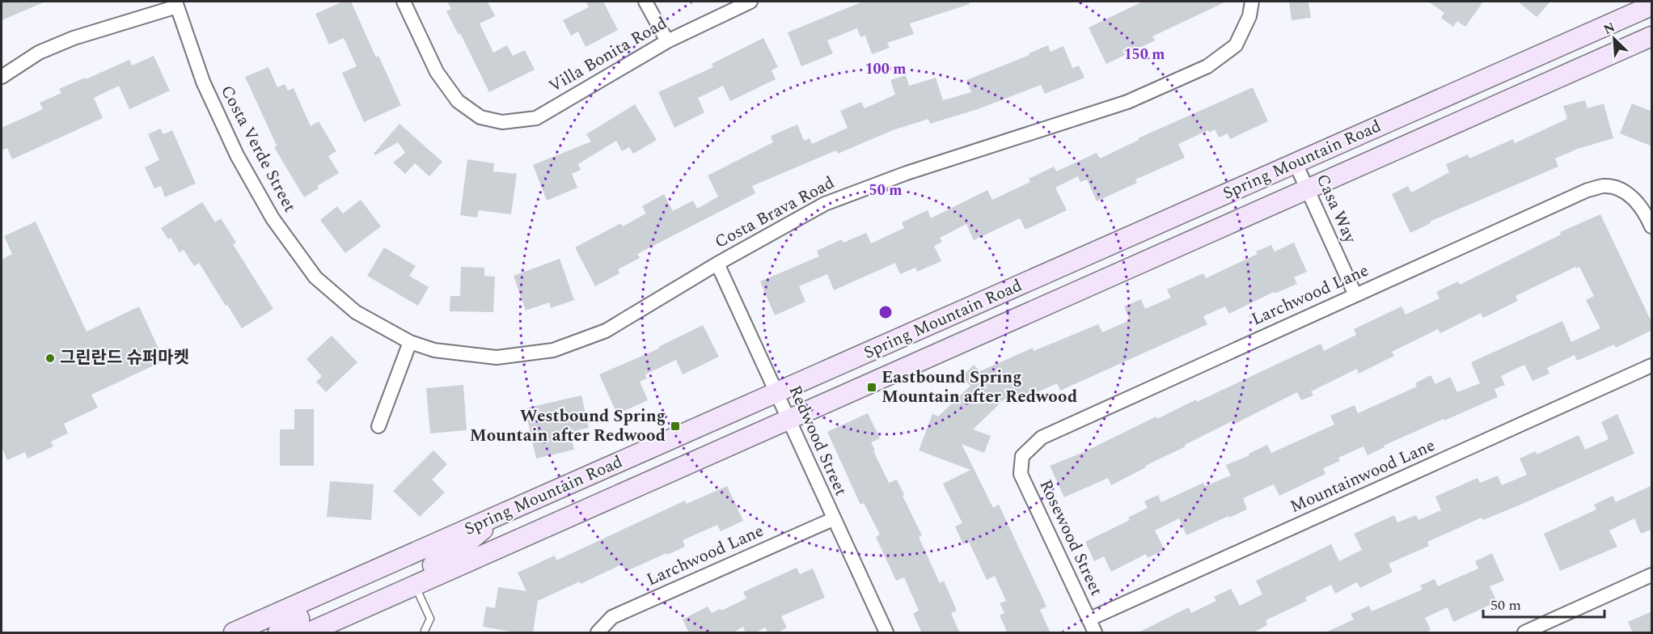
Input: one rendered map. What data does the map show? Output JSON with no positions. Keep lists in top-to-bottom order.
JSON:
{
  "streets": {
    "main road": ["Spring Mountain Road"],
    "street": [
      "Villa Bonita Road",
      "Costa Verde Street",
      "Casa Way",
      "Costa Brava Road",
      "Larchwood Lane",
      "Redwood Street",
      "Mountainwood Lane",
      "Rosewood Street"
    ]
  },
  "crossings": [
    ["Costa Verde Street", "Costa Brava Road"],
    ["Spring Mountain Road", "Casa Way"],
    ["Spring Mountain Road", "Redwood Street"],
    ["Casa Way", "Larchwood Lane"],
    ["Costa Brava Road", "Redwood Street"],
    ["Larchwood Lane", "Redwood Street"],
    ["Larchwood Lane", "Rosewood Street"],
    ["Mountainwood Lane", "Rosewood Street"]
  ],
  "places": {
    "other": ["그린란드 슈퍼마켓"],
    "transit": ["Eastbound Spring Mountain after Redwood", "Westbound Spring Mountain after Redwood"]
  },
  "scale_bar": "50 m",
  "north": "top left",
  "rings": ["150 m", "100 m", "50 m"]
}
